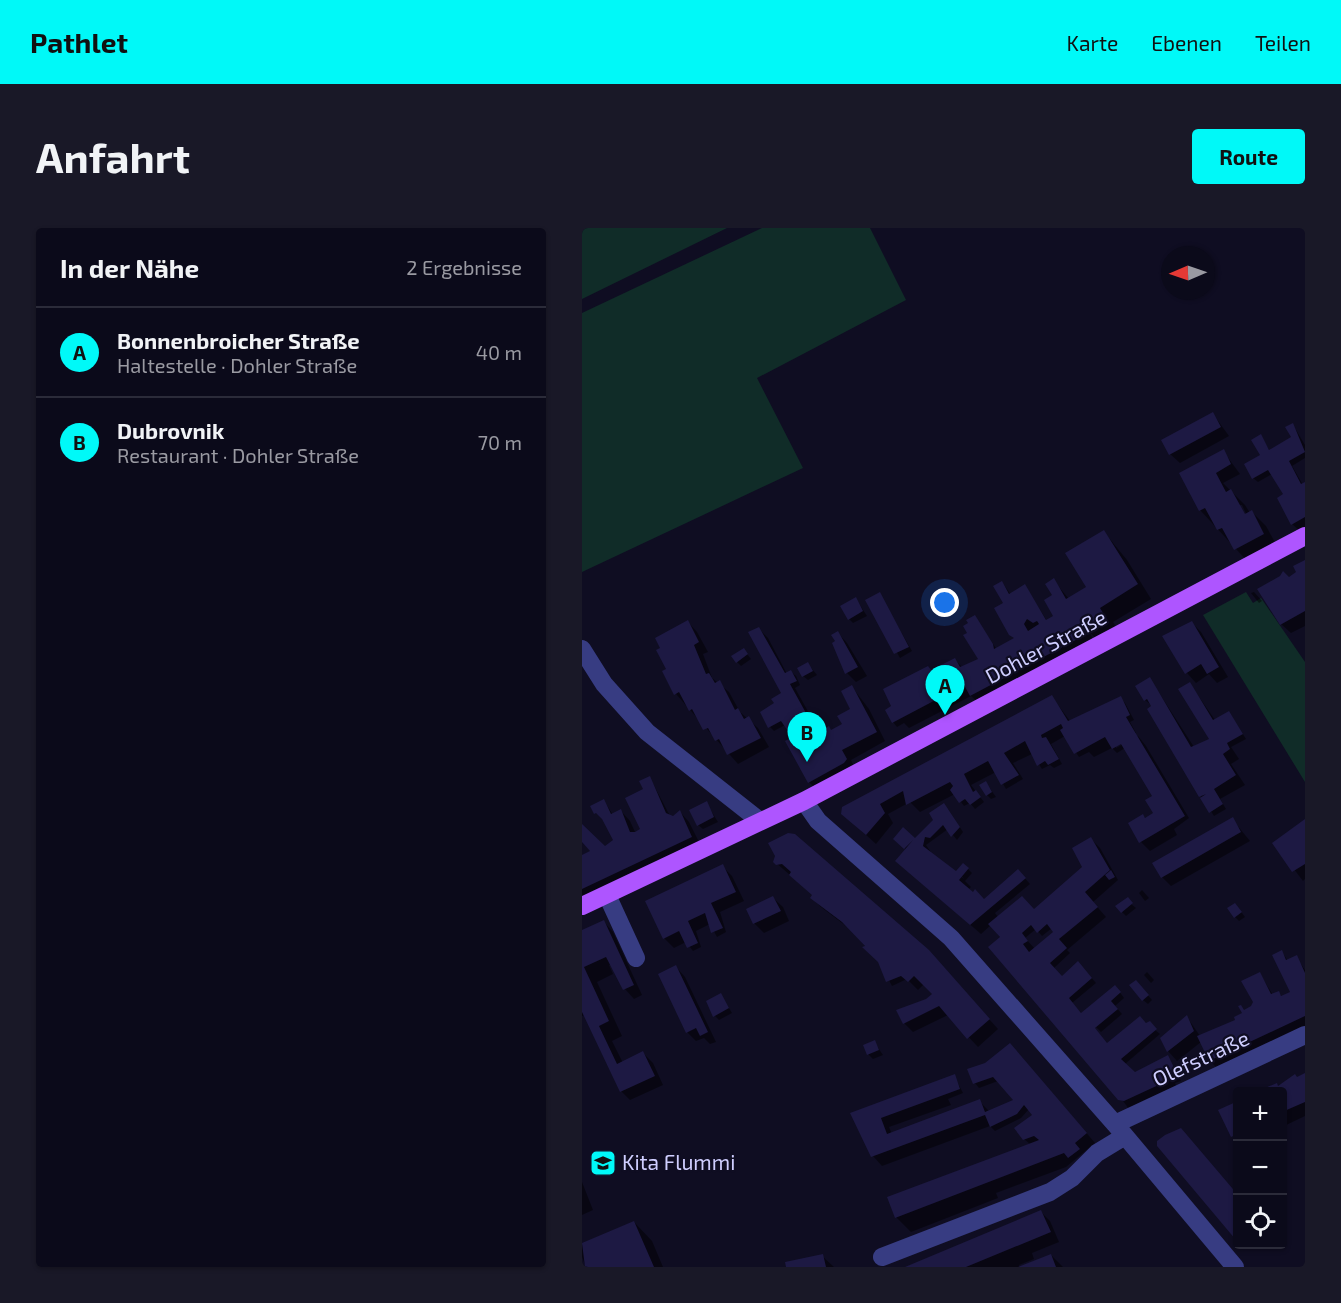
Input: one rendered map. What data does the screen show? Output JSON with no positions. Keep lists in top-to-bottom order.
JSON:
{
  "streets": {
    "main road": ["Dohler Straße"],
    "street": ["Olefstraße"]
  },
  "places": {
    "school or university": ["Kita Flummi"]
  },
  "north": "left",
  "page": {
    "header": "Pathlet",
    "nav": ["Karte", "Ebenen", "Teilen"],
    "buttons": "Route",
    "title": "Anfahrt",
    "heading": ["In der Nähe", "2 Ergebnisse"],
    "list": [
      {
        "mark": "A",
        "name": "Bonnenbroicher Straße",
        "note": "Haltestelle · Dohler Straße",
        "value": "40 m"
      },
      {
        "mark": "B",
        "name": "Dubrovnik",
        "note": "Restaurant · Dohler Straße",
        "value": "70 m"
      }
    ],
    "pins": ["A", "B"],
    "map_buttons": ["+", "−"]
  }
}
